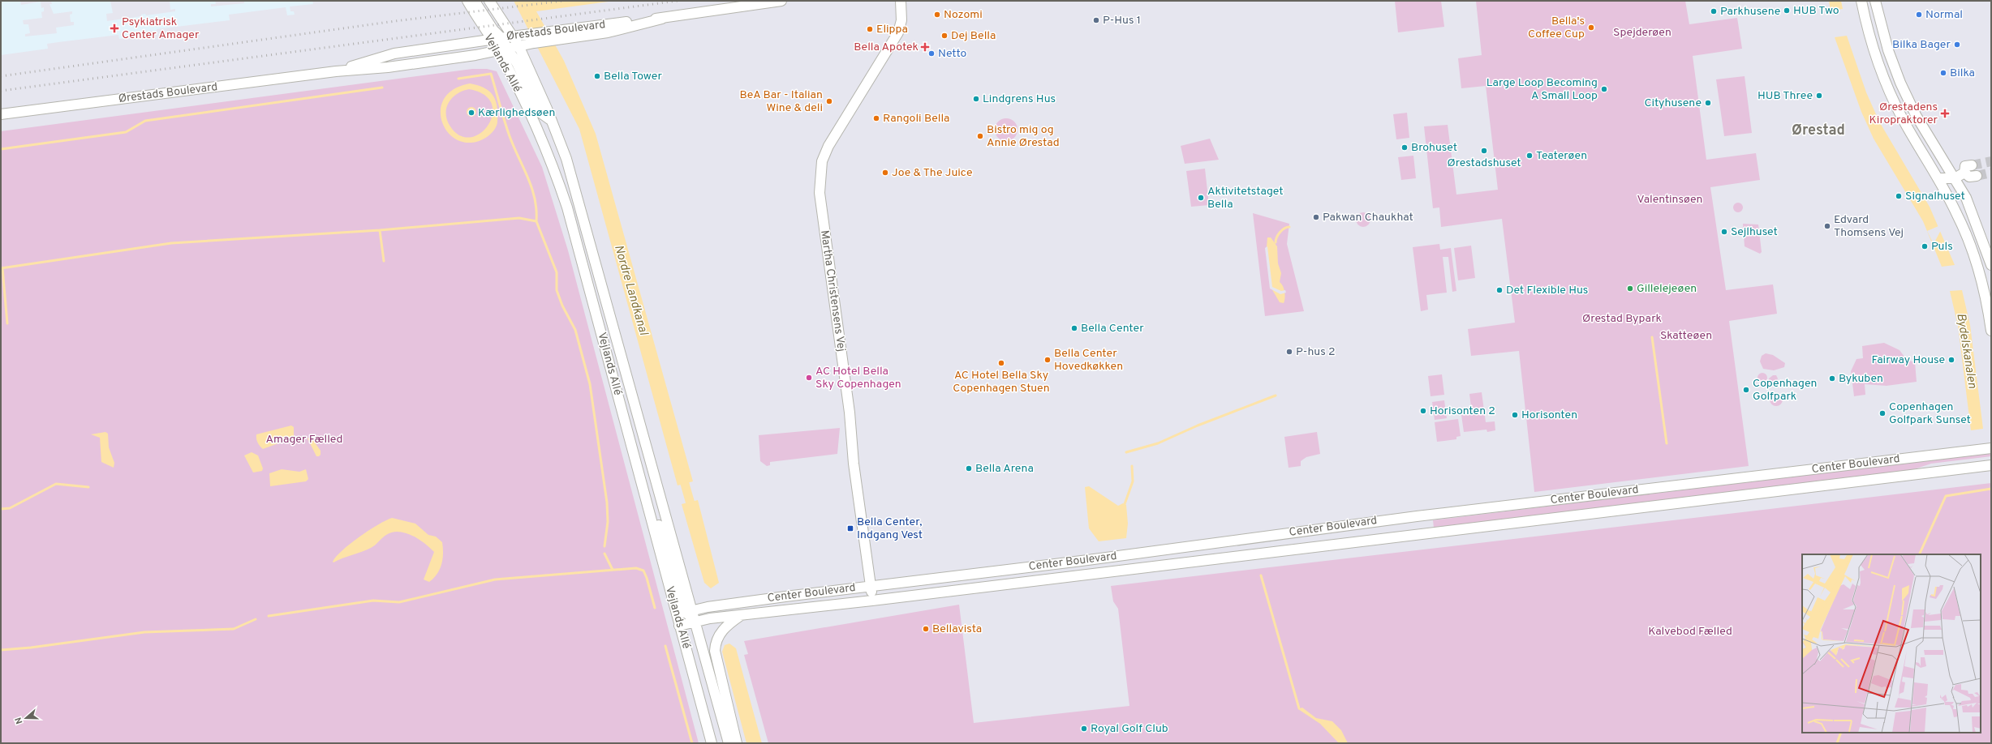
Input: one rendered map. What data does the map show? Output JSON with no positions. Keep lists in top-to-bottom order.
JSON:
{
  "streets": {
    "street": [
      "Ørestads Boulevard",
      "Vejlands Allé",
      "Martha Christensens Vej",
      "Center Boulevard"
    ]
  },
  "crossings": [
    ["Ørestads Boulevard", "Vejlands Allé"],
    ["Vejlands Allé", "Center Boulevard"],
    ["Martha Christensens Vej", "Center Boulevard"]
  ],
  "districts": ["Ørestad"],
  "water": ["Nordre Landkanal", "Bydelskanalen"],
  "parks": [
    "Spejderøen",
    "Valentinsøen",
    "Ørestad Bypark",
    "Skatteøen",
    "Amager Fælled",
    "Kalvebod Fælled"
  ],
  "places": {
    "other": [
      "HUB Two",
      "Parkhusene",
      "Nozomi",
      "Normal",
      "P-Hus 1",
      "Bella's Coffee Cup",
      "Elippa",
      "Dej Bella",
      "Bilka Bager",
      "Netto",
      "Bilka",
      "Bella Tower",
      "Large Loop Becoming A Small Loop",
      "HUB Three",
      "Lindgrens Hus",
      "BeA Bar - Italian Wine & deli",
      "Cityhusene",
      "Kærlighedsøen",
      "Rangoli Bella",
      "Bistro mig og Annie Ørestad",
      "Brohuset",
      "Ørestadshuset",
      "Teaterøen",
      "Joe & The Juice",
      "Signalhuset",
      "Aktivitetstaget Bella",
      "Pakwan Chaukhat",
      "Edvard Thomsens Vej",
      "Sejlhuset",
      "Puls",
      "Gillelejeøen",
      "Det Flexible Hus",
      "Bella Center",
      "P-hus 2",
      "Bella Center Hovedkøkken",
      "Fairway House",
      "AC Hotel Bella Sky Copenhagen Stuen",
      "AC Hotel Bella Sky Copenhagen",
      "Bykuben",
      "Copenhagen Golfpark",
      "Horisonten 2",
      "Copenhagen Golfpark Sunset",
      "Horisonten",
      "Bella Arena",
      "Bellavista",
      "Royal Golf Club"
    ],
    "health": ["Psykiatrisk Center Amager", "Bella Apotek", "Ørestadens Kiropraktorer"],
    "transit": ["Bella Center, Indgang Vest"]
  },
  "north": "left"
}
